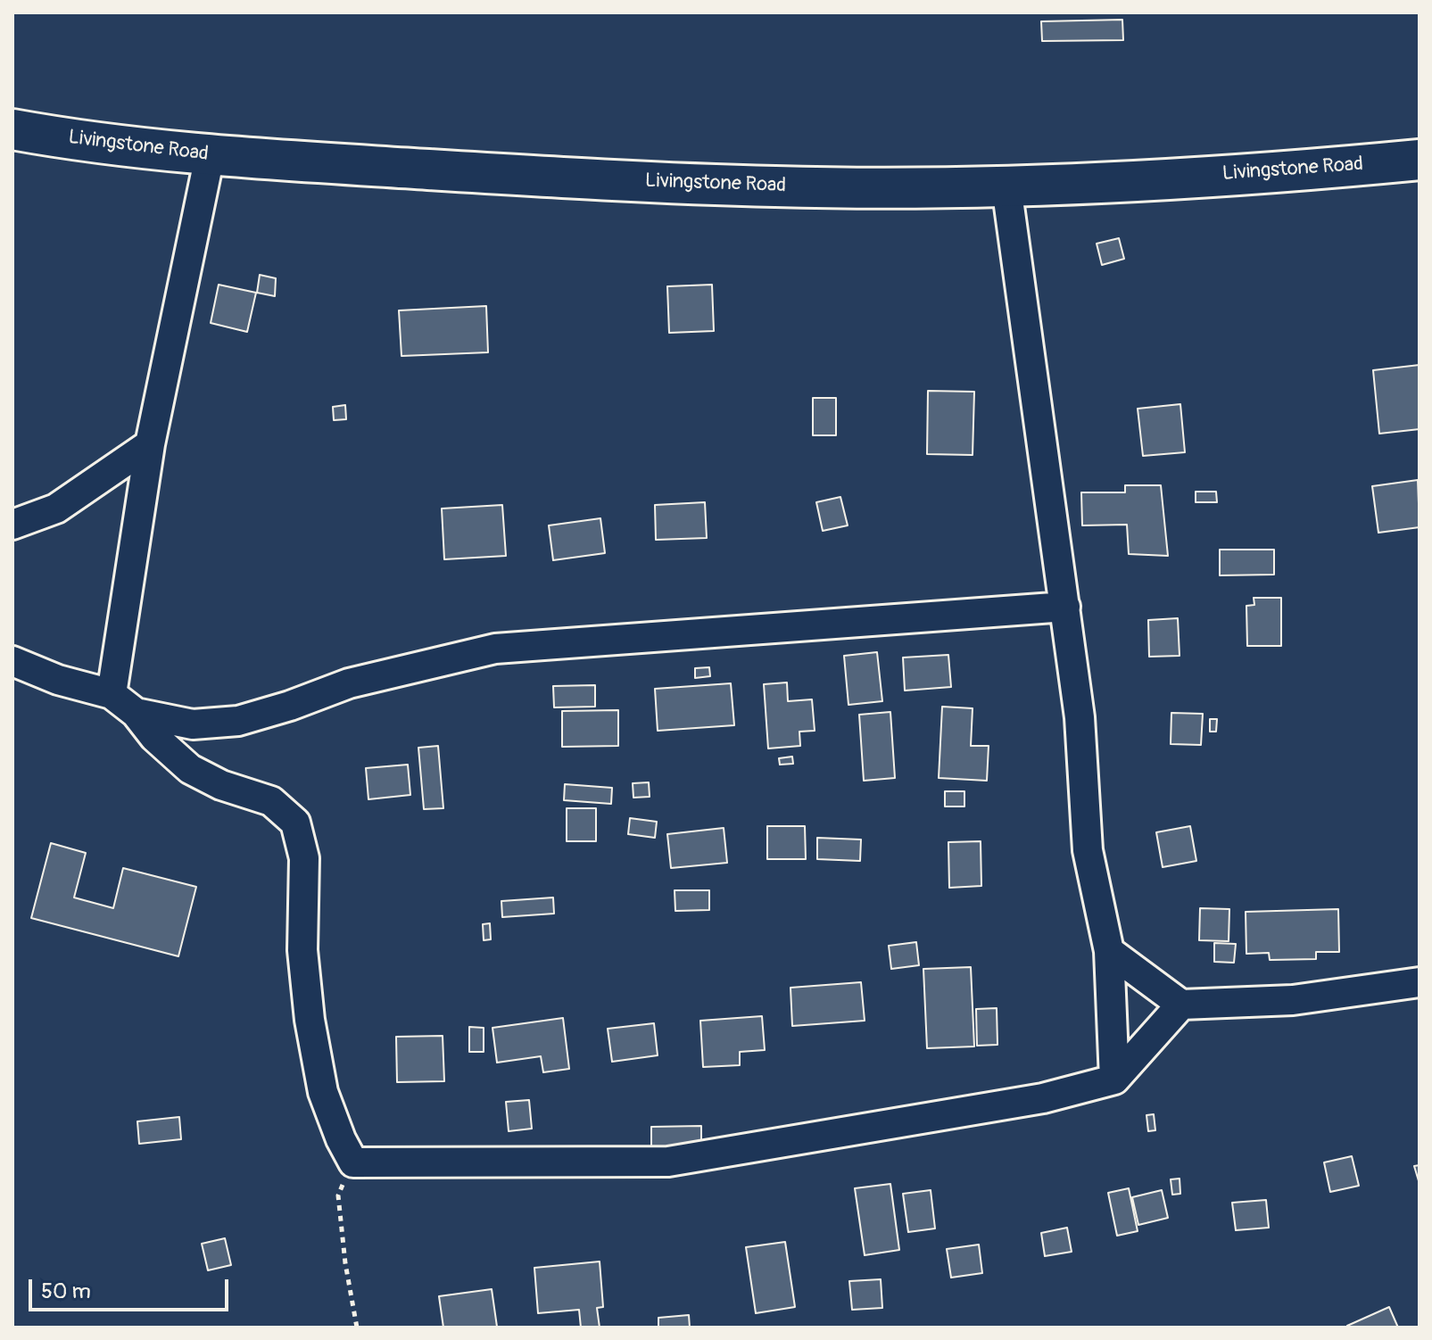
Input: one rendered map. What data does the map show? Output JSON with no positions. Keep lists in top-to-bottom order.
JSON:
{
  "streets": {
    "highway": ["Livingstone Road"]
  },
  "scale_bar": "50 m"
}
